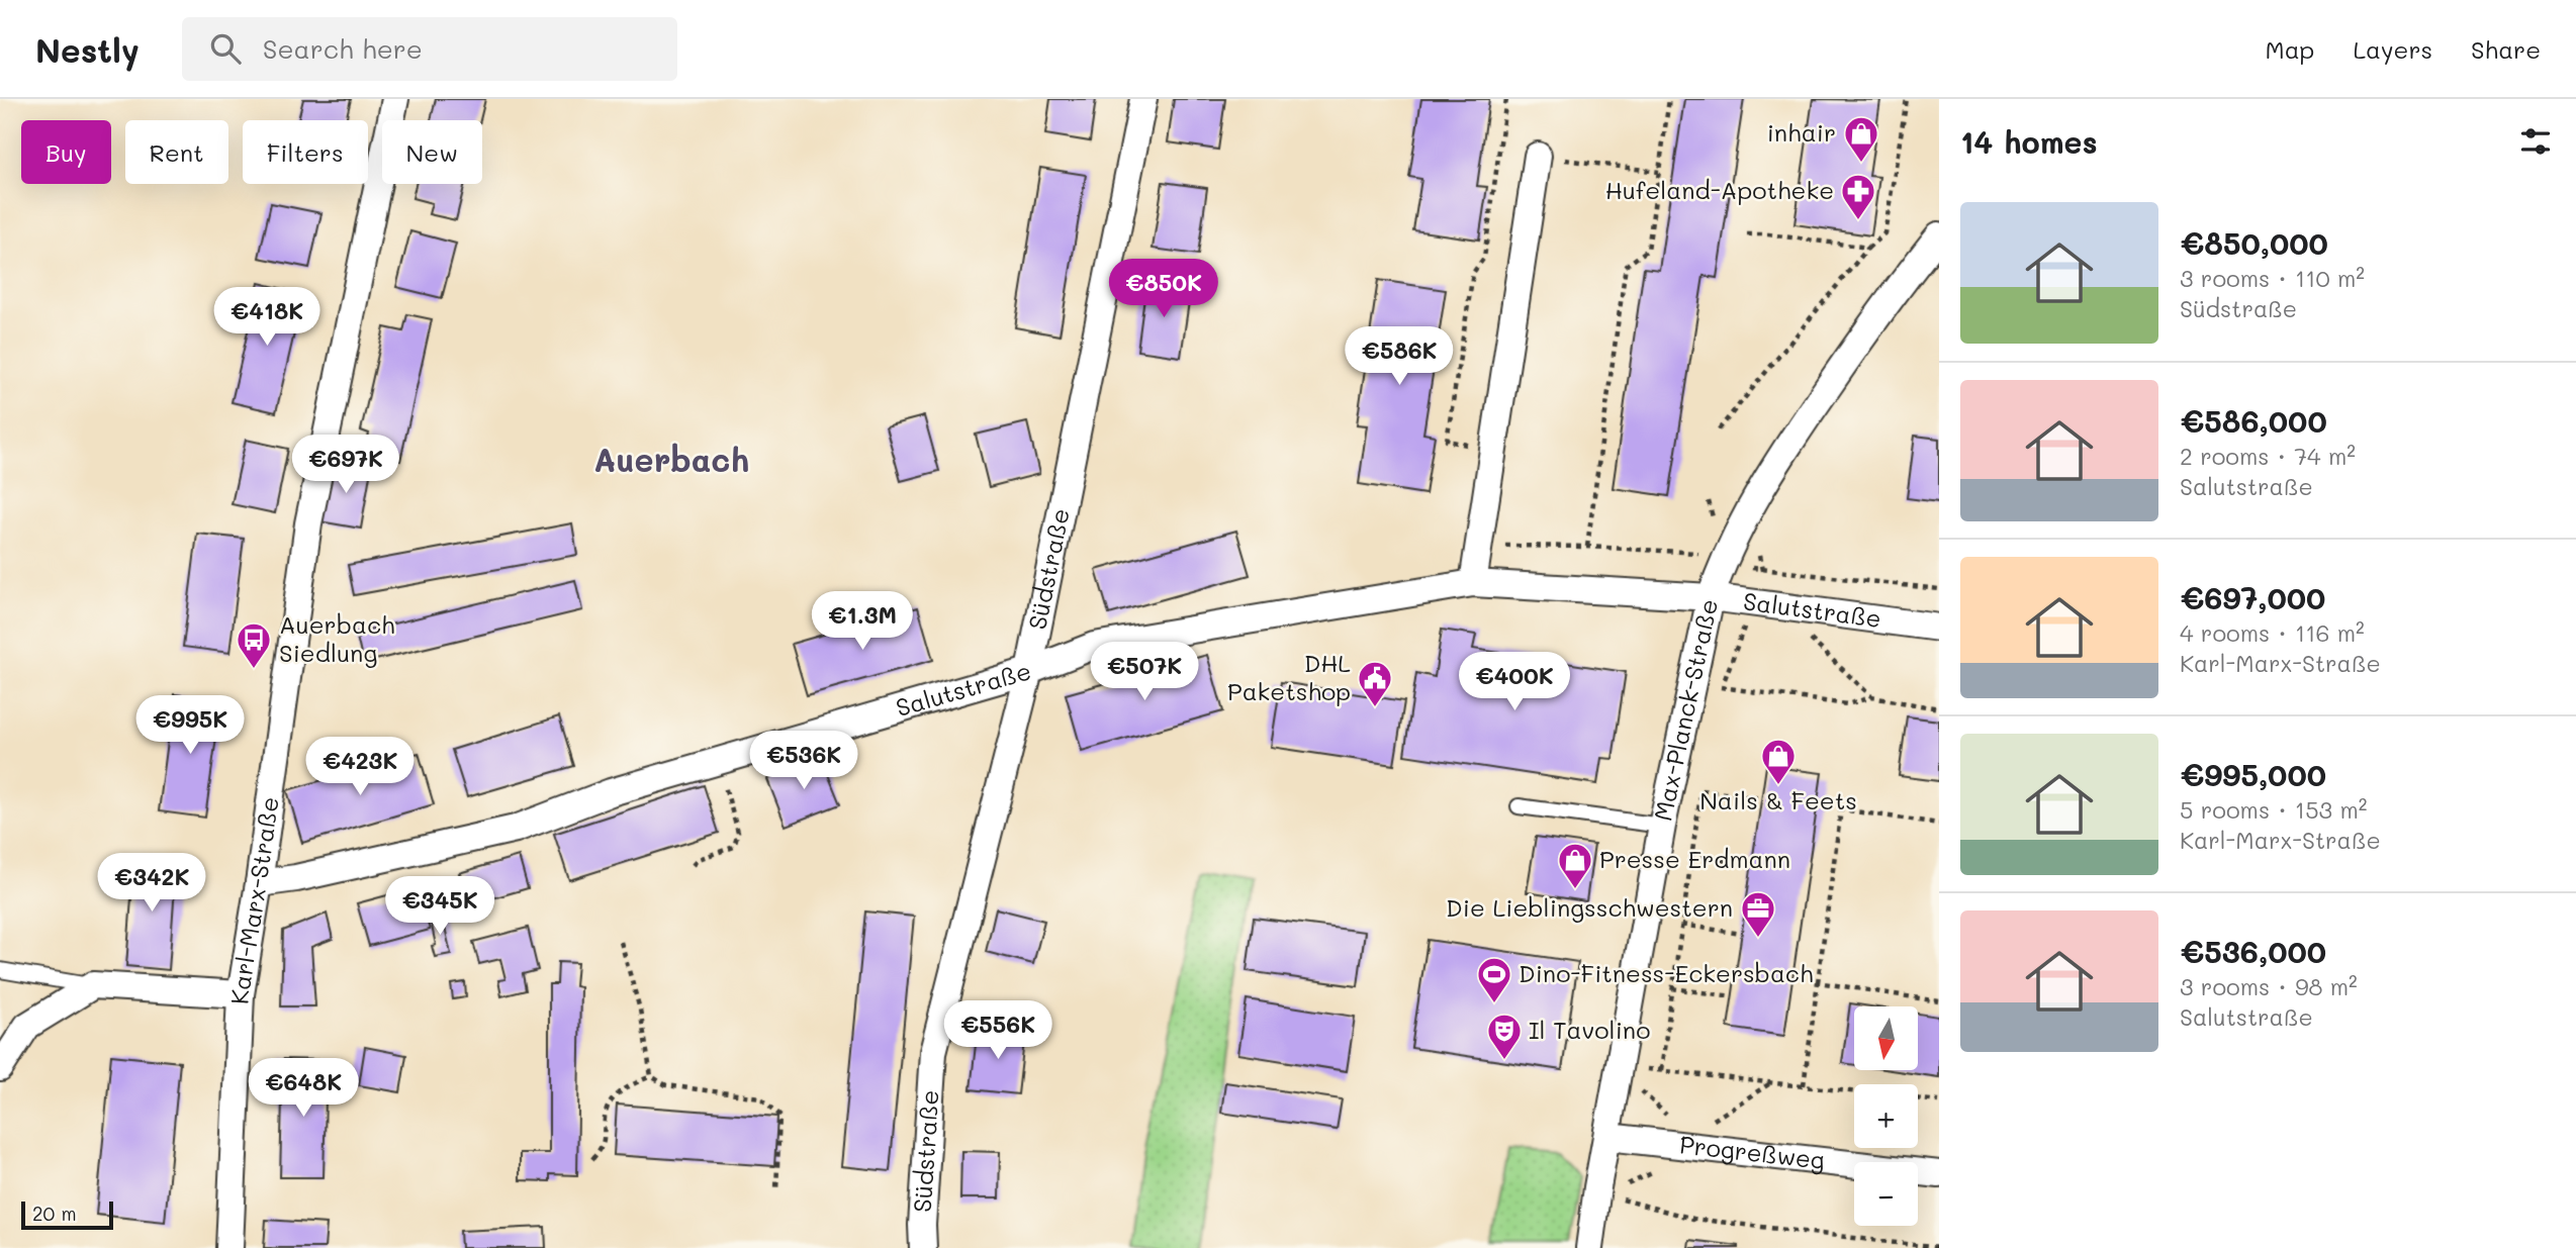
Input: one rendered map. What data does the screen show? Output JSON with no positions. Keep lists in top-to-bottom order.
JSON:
{
  "streets": {
    "street": [
      "Südstraße",
      "Salutstraße",
      "Max-Planck-Straße",
      "Karl-Marx-Straße",
      "Progreßweg"
    ]
  },
  "crossings": [
    ["Südstraße", "Salutstraße"],
    ["Salutstraße", "Max-Planck-Straße"],
    ["Salutstraße", "Karl-Marx-Straße"],
    ["Max-Planck-Straße", "Progreßweg"]
  ],
  "districts": ["Auerbach"],
  "places": {
    "shop": ["inhair", "Nails & Feets", "Presse Erdmann"],
    "pharmacy": ["Hufeland-Apotheke"],
    "bus stop": ["Auerbach Siedlung"],
    "public building": ["DHL Paketshop"],
    "office": ["Die Lieblingsschwestern"],
    "sports": ["Dino-Fitness-Eckersbach"],
    "theatre": ["Il Tavolino"]
  },
  "scale_bar": "20 m",
  "north": "bottom",
  "page": {
    "header": "Nestly",
    "search": "Search here",
    "nav": ["Map", "Layers", "Share"],
    "heading": "14 homes",
    "chip": [
      "Buy",
      "Rent",
      "Filters",
      "New"
    ],
    "list": [
      {
        "name": "€850,000",
        "note": "3 rooms · 110 m² · Südstraße"
      },
      {
        "name": "€586,000",
        "note": "2 rooms · 74 m² · Salutstraße"
      },
      {
        "name": "€697,000",
        "note": "4 rooms · 116 m² · Karl-Marx-Straße"
      },
      {
        "name": "€995,000",
        "note": "5 rooms · 153 m² · Karl-Marx-Straße"
      },
      {
        "name": "€536,000",
        "note": "3 rooms · 98 m² · Salutstraße"
      }
    ],
    "price": [
      "€850K",
      "€418K",
      "€586K",
      "€697K",
      "€1.3M",
      "€507K",
      "€400K",
      "€995K",
      "€536K",
      "€423K",
      "€342K",
      "€345K",
      "€556K",
      "€648K"
    ],
    "map_buttons": ["+", "−"],
    "scale": "20 m"
  }
}
